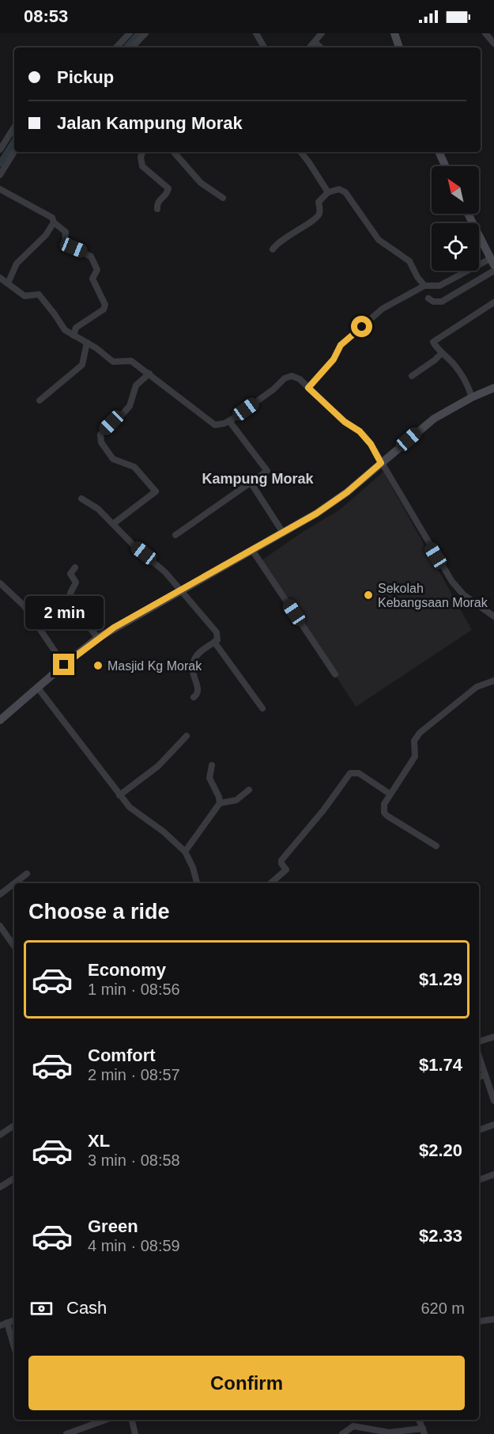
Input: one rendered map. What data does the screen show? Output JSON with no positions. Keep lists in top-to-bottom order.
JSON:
{
  "districts": ["Kampung Morak"],
  "places": ["Sekolah Kebangsaan Morak", "Masjid Kg Morak"],
  "north": "top left",
  "page": {
    "status": "08:53",
    "banner": ["Pickup", "Jalan Kampung Morak"],
    "bubble": "2 min",
    "heading": "Choose a ride",
    "list": [
      {
        "name": "Economy",
        "note": "1 min · 08:56",
        "value": "$1.29"
      },
      {
        "name": "Comfort",
        "note": "2 min · 08:57",
        "value": "$1.74"
      },
      {
        "name": "XL",
        "note": "3 min · 08:58",
        "value": "$2.20"
      },
      {
        "name": "Green",
        "note": "4 min · 08:59",
        "value": "$2.33"
      }
    ],
    "pay": ["Cash", "620 m"],
    "buttons": "Confirm"
  }
}
